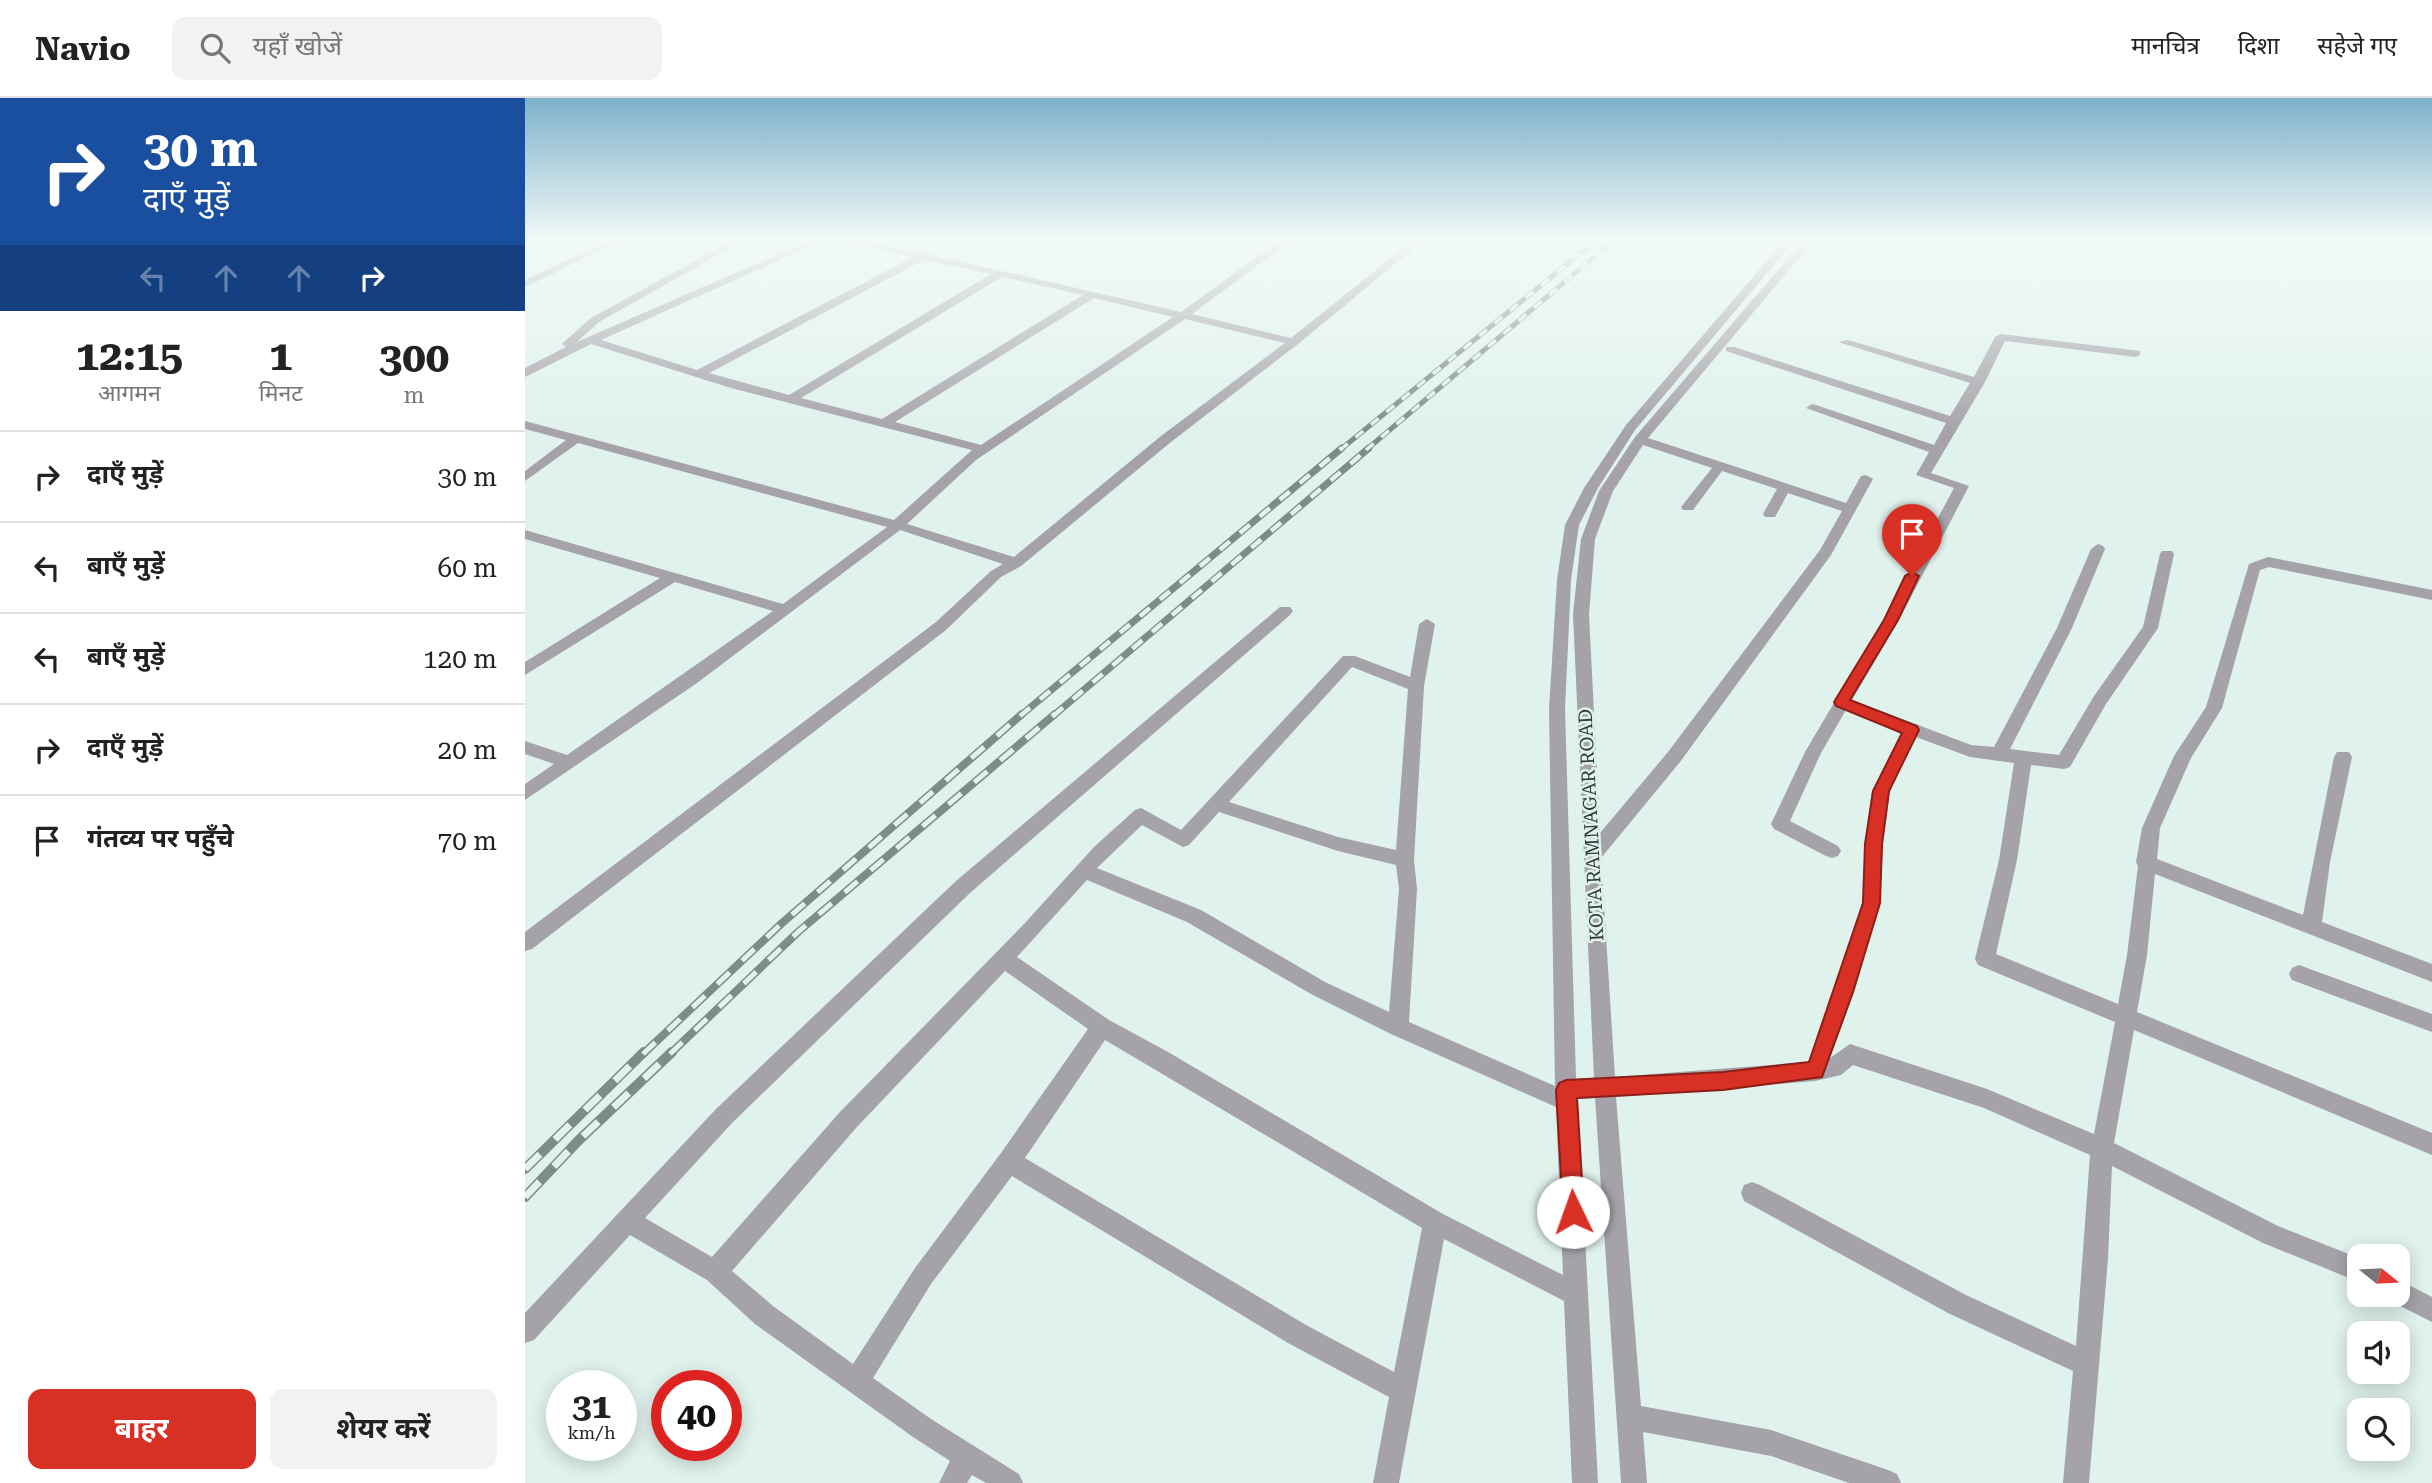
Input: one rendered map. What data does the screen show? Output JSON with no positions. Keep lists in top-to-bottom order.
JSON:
{
  "streets": {
    "street": ["KOTA RAMNAGAR ROAD"]
  },
  "north": "right",
  "page": {
    "header": "Navio",
    "search": "यहाँ खोजें",
    "nav": ["मानचित्र", "दिशा", "सहेजे गए"],
    "turn": ["30 m", "दाएँ मुड़ें"],
    "eta": [
      "12:15",
      "आगमन",
      "1",
      "मिनट",
      "300",
      "m"
    ],
    "list": [
      {
        "name": "दाएँ मुड़ें",
        "value": "30 m"
      },
      {
        "name": "बाएँ मुड़ें",
        "value": "60 m"
      },
      {
        "name": "बाएँ मुड़ें",
        "value": "120 m"
      },
      {
        "name": "दाएँ मुड़ें",
        "value": "20 m"
      },
      {
        "name": "गंतव्य पर पहुँचे",
        "value": "70 m"
      }
    ],
    "speed": "31 km/h",
    "limit": "40",
    "buttons": ["बाहर", "शेयर करें"]
  }
}
